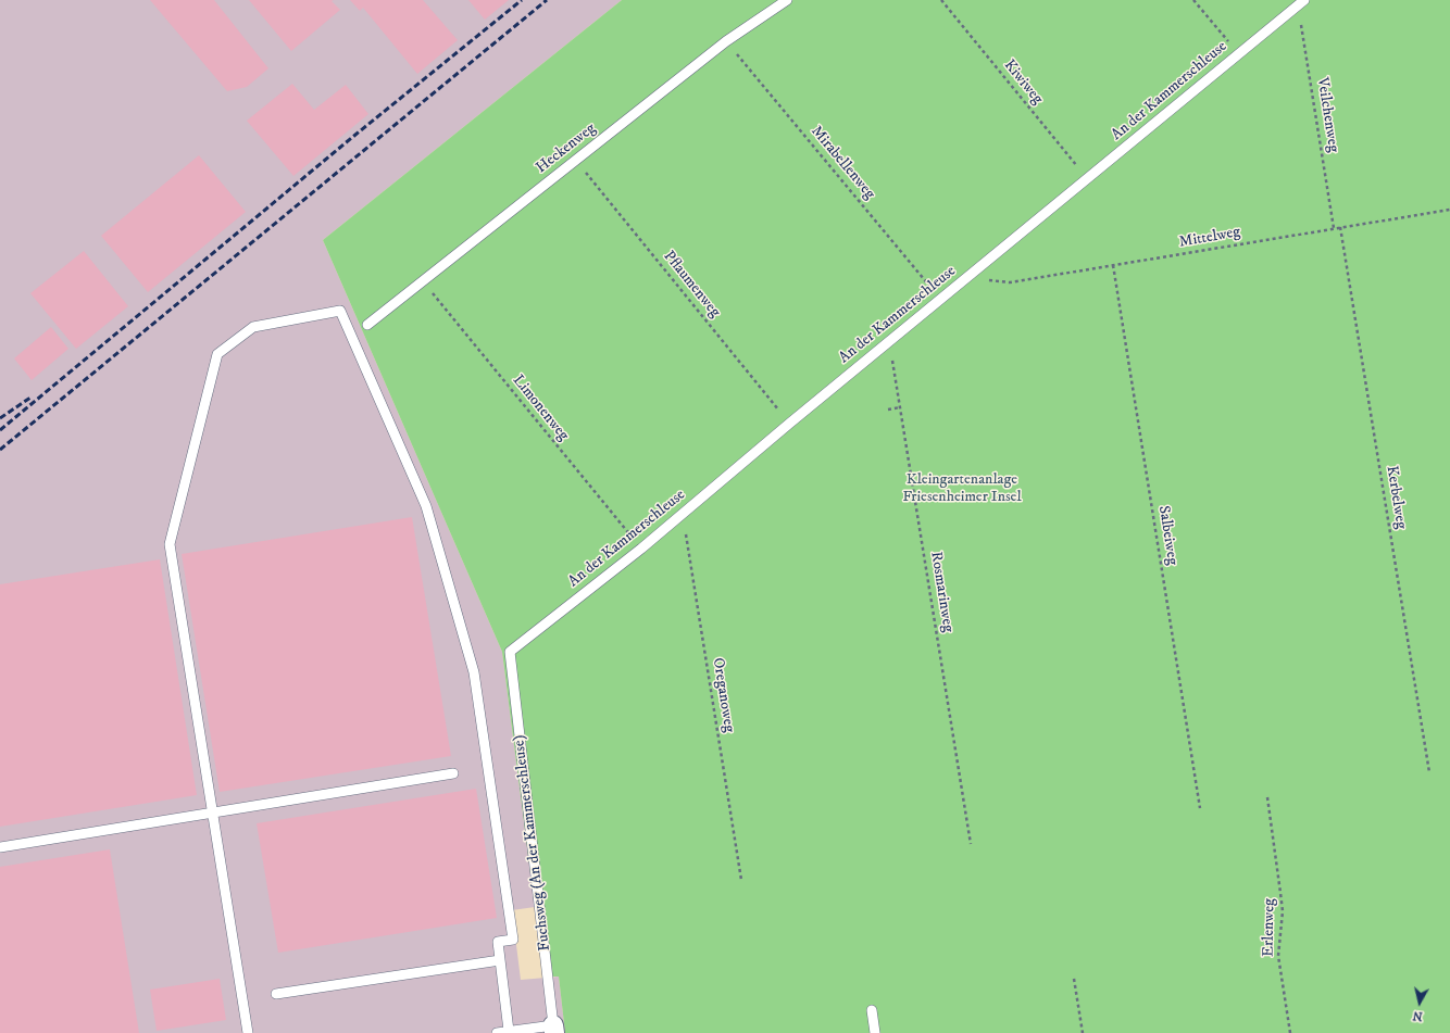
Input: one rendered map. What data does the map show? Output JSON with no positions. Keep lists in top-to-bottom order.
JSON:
{
  "streets": {
    "lane": ["An der Kammerschleuse", "Heckenweg", "Fuchsweg (An der Kammerschleuse)"],
    "path": [
      "Kiwiweg",
      "Veilchenweg",
      "Mirabellenweg",
      "Mittelweg",
      "Pflaumenweg",
      "Limonenweg",
      "Kerbelweg",
      "Salbeiweg",
      "Rosmarinweg",
      "Oreganoweg",
      "Erlenweg"
    ]
  },
  "crossings": [
    ["Kiwiweg", "An der Kammerschleuse"],
    ["An der Kammerschleuse", "Veilchenweg"],
    ["An der Kammerschleuse", "Mirabellenweg"],
    ["An der Kammerschleuse", "Mittelweg"],
    ["An der Kammerschleuse", "Pflaumenweg"],
    ["An der Kammerschleuse", "Limonenweg"],
    ["An der Kammerschleuse", "Rosmarinweg"],
    ["An der Kammerschleuse", "Oreganoweg"],
    ["An der Kammerschleuse", "Fuchsweg (An der Kammerschleuse)"],
    ["Veilchenweg", "Mittelweg"],
    ["Heckenweg", "Mirabellenweg"],
    ["Heckenweg", "Pflaumenweg"],
    ["Heckenweg", "Limonenweg"],
    ["Mittelweg", "Kerbelweg"],
    ["Mittelweg", "Salbeiweg"]
  ],
  "parks": ["Kleingartenanlage Friesenheimer Insel"],
  "north": "bottom"
}
